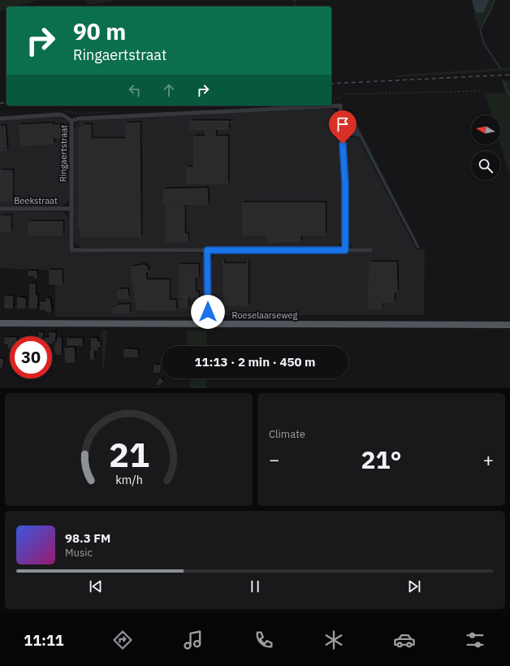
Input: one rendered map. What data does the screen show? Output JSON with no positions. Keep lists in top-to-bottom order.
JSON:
{
  "streets": {
    "main road": ["Roeselaarseweg"],
    "street": ["Ringaertstraat", "Beekstraat"]
  },
  "crossings": [
    ["Ringaertstraat", "Beekstraat"]
  ],
  "north": "left",
  "page": {
    "turn": ["90 m", "Ringaertstraat"],
    "limit": "30",
    "trip": "11:13 · 2 min · 450 m",
    "tile": "Climate",
    "heat": ["−", "21°", "+"],
    "song": ["98.3 FM", "Music"],
    "tabs": "11:11",
    "gauge": ["21", "km/h"]
  }
}
